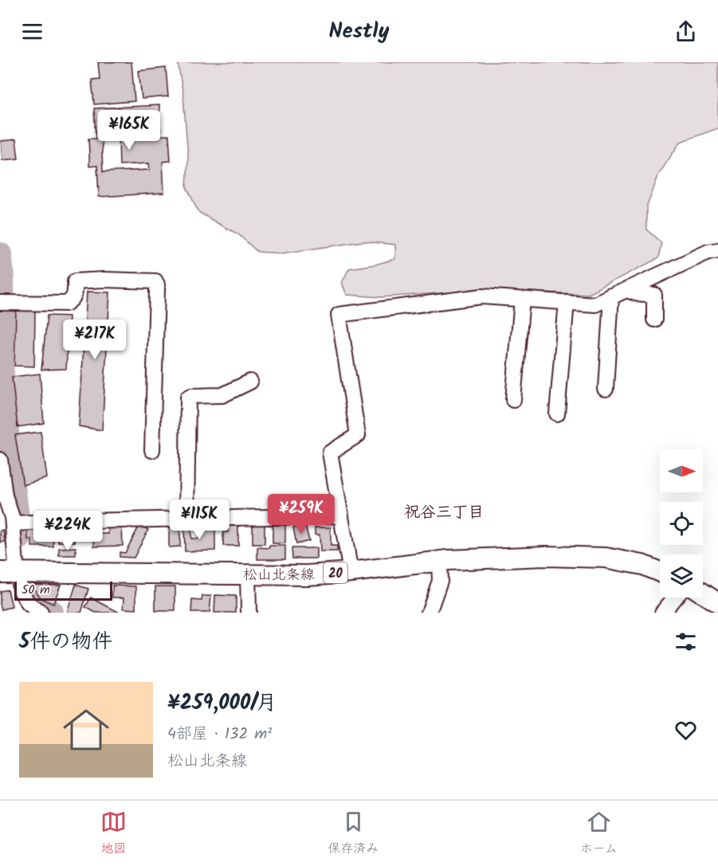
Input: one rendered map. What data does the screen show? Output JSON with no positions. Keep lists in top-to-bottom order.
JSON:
{
  "streets": {
    "main road": ["20", "松山北条線"]
  },
  "districts": ["祝谷三丁目"],
  "scale_bar": "50 m",
  "north": "right",
  "page": {
    "header": "Nestly",
    "price": [
      "¥165K",
      "¥217K",
      "¥259K",
      "¥115K",
      "¥224K"
    ],
    "scale": "50 m",
    "heading": "5件の物件",
    "list": [
      {
        "name": "¥259,000/月",
        "note": "4部屋 · 132 m² · 松山北条線"
      }
    ],
    "tabs": ["地図", "保存済み", "ホーム"]
  }
}
